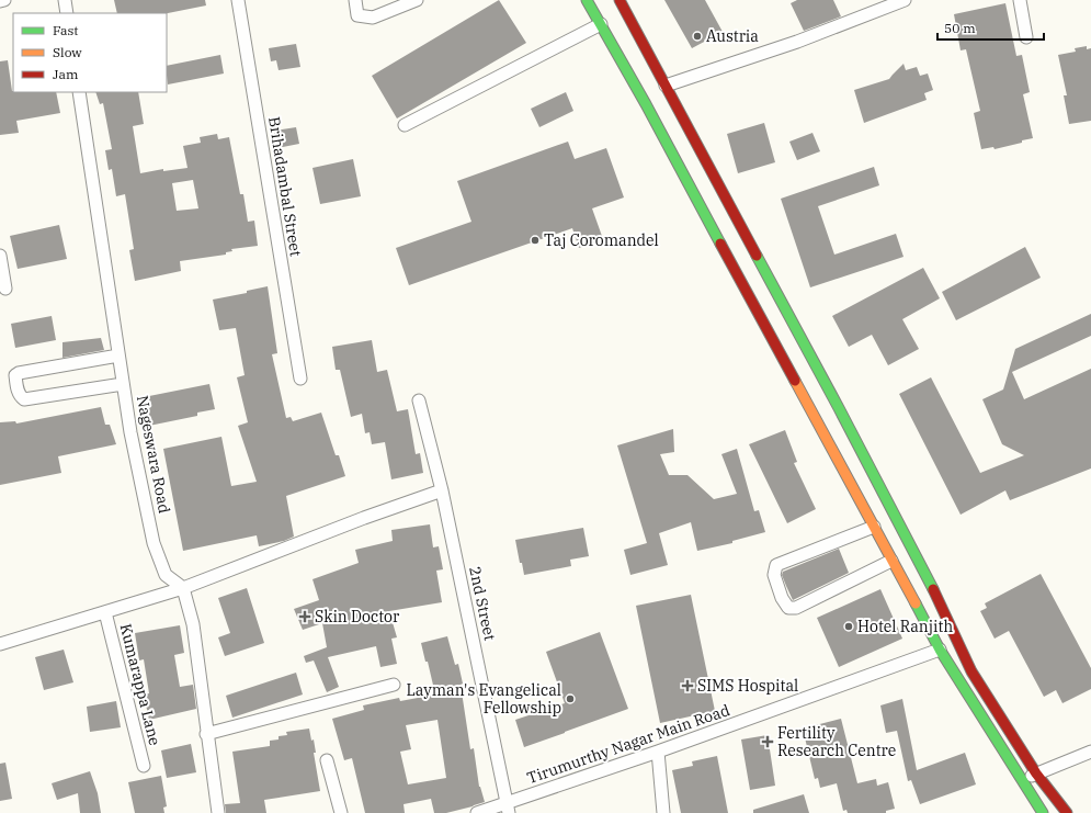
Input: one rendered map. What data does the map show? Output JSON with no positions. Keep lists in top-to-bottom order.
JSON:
{
  "streets": {
    "street": [
      "Brihadambal Street",
      "Nageswara Road",
      "2nd Street",
      "Kumarappa Lane",
      "Tirumurthy Nagar Main Road"
    ]
  },
  "crossings": [
    ["Nageswara Road", "Kumarappa Lane"],
    ["2nd Street", "Kumarappa Lane"],
    ["2nd Street", "Tirumurthy Nagar Main Road"]
  ],
  "places": {
    "other": [
      "Austria",
      "Taj Coromandel",
      "Hotel Ranjith",
      "Layman's Evangelical Fellowship"
    ],
    "health": ["Skin Doctor", "SIMS Hospital", "Fertility Research Centre"]
  },
  "legend": ["Fast", "Slow", "Jam"],
  "scale_bar": "50 m"
}
